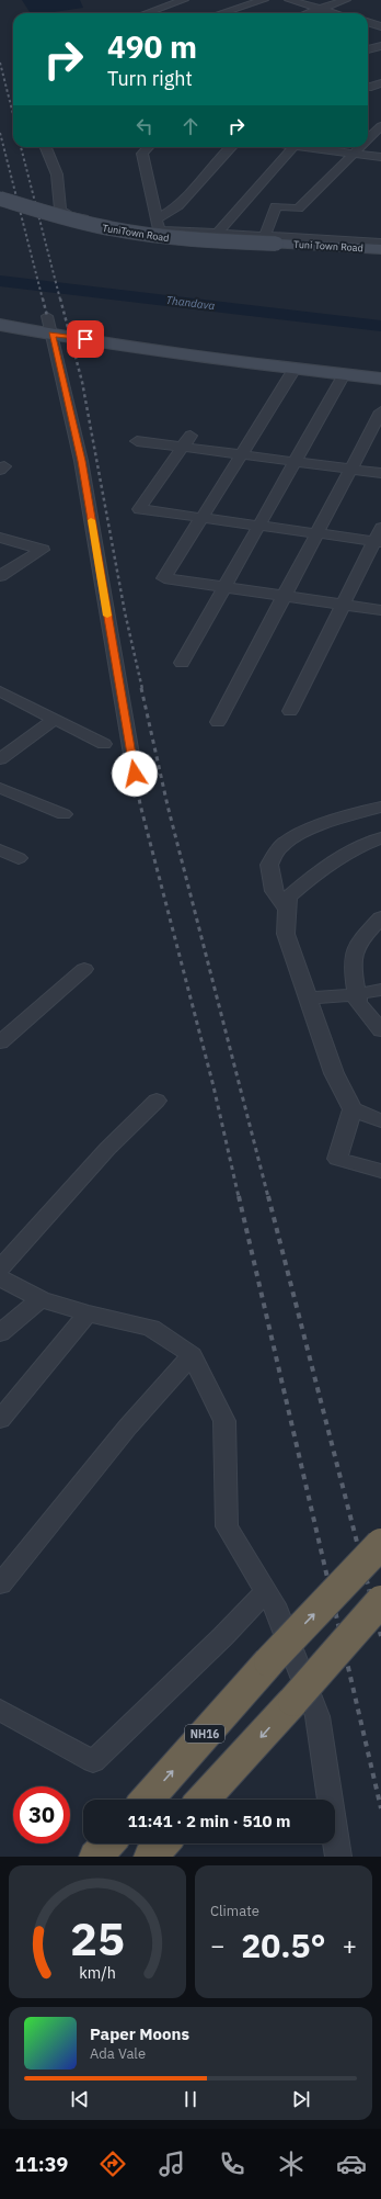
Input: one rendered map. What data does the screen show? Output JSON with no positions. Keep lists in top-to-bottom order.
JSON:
{
  "streets": {
    "highway": ["NH16"],
    "street": ["TuniTown Road", "Tuni Town Road"]
  },
  "crossings": [
    ["TuniTown Road", "Tuni Town Road"]
  ],
  "water": ["Thandava"],
  "page": {
    "turn": ["490 m", "Turn right"],
    "limit": "30",
    "trip": "11:41 · 2 min · 510 m",
    "tile": "Climate",
    "heat": ["−", "20.5°", "+"],
    "song": ["Paper Moons", "Ada Vale"],
    "tabs": "11:39",
    "gauge": ["25", "km/h"]
  }
}
